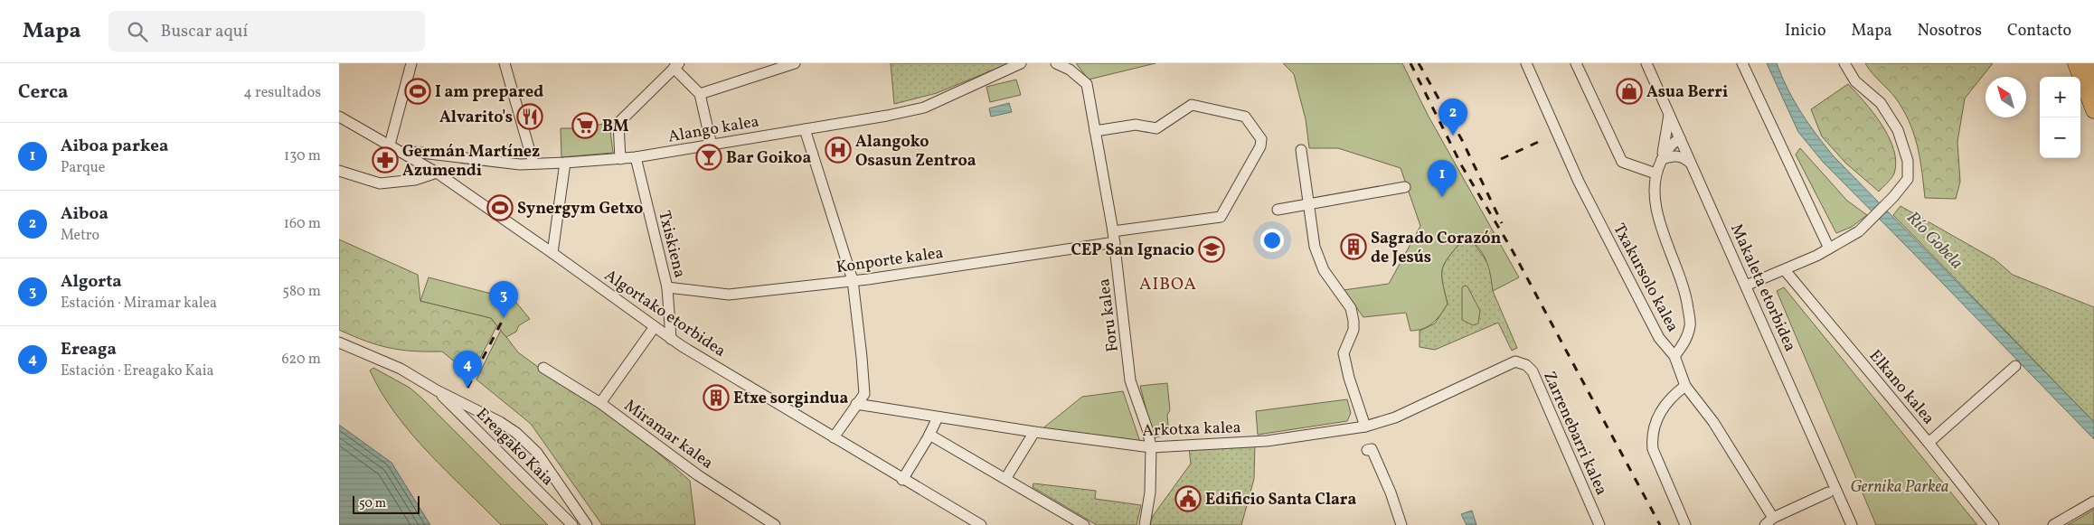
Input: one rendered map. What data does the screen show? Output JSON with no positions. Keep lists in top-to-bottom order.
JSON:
{
  "streets": {
    "street": [
      "Alango kalea",
      "Txiskiena",
      "Konporte kalea",
      "Txakursolo kalea",
      "Makaleta etorbidea",
      "Algortako etorbidea",
      "Foru kalea",
      "Elkano kalea",
      "Arkotxa kalea",
      "Zarrenebarri kalea",
      "Miramar kalea",
      "Ereagako Kaia"
    ]
  },
  "crossings": [
    ["Alango kalea", "Txiskiena"],
    ["Alango kalea", "Algortako etorbidea"],
    ["Txiskiena", "Konporte kalea"],
    ["Txiskiena", "Algortako etorbidea"],
    ["Konporte kalea", "Foru kalea"],
    ["Foru kalea", "Arkotxa kalea"],
    ["Arkotxa kalea", "Zarrenebarri kalea"]
  ],
  "districts": ["AIBOA"],
  "water": ["Río Gobela"],
  "parks": ["Gernika Parkea"],
  "places": {
    "sports": ["I am prepared", "Synergym Getxo"],
    "shop": ["Asua Berri"],
    "restaurant": ["Alvarito's"],
    "supermarket": ["BM"],
    "hospital": ["Alangoko Osasun Zentroa"],
    "bar": ["Bar Goikoa"],
    "pharmacy": ["Germán Martínez Azumendi"],
    "building": ["Sagrado Corazón de Jesús", "Etxe sorgindua"],
    "school or university": ["CEP San Ignacio"],
    "public building": ["Edificio Santa Clara"]
  },
  "scale_bar": "50 m",
  "north": "top left",
  "page": {
    "header": "Mapa",
    "search": "Buscar aquí",
    "nav": [
      "Inicio",
      "Mapa",
      "Nosotros",
      "Contacto"
    ],
    "heading": ["Cerca", "4 resultados"],
    "map_buttons": ["+", "−"],
    "pins": [
      "2",
      "1",
      "3",
      "4"
    ],
    "list": [
      {
        "mark": "1",
        "name": "Aiboa parkea",
        "note": "Parque",
        "value": "130 m"
      },
      {
        "mark": "2",
        "name": "Aiboa",
        "note": "Metro",
        "value": "160 m"
      },
      {
        "mark": "3",
        "name": "Algorta",
        "note": "Estación · Miramar kalea",
        "value": "580 m"
      },
      {
        "mark": "4",
        "name": "Ereaga",
        "note": "Estación · Ereagako Kaia",
        "value": "620 m"
      }
    ],
    "scale": "50 m"
  }
}
